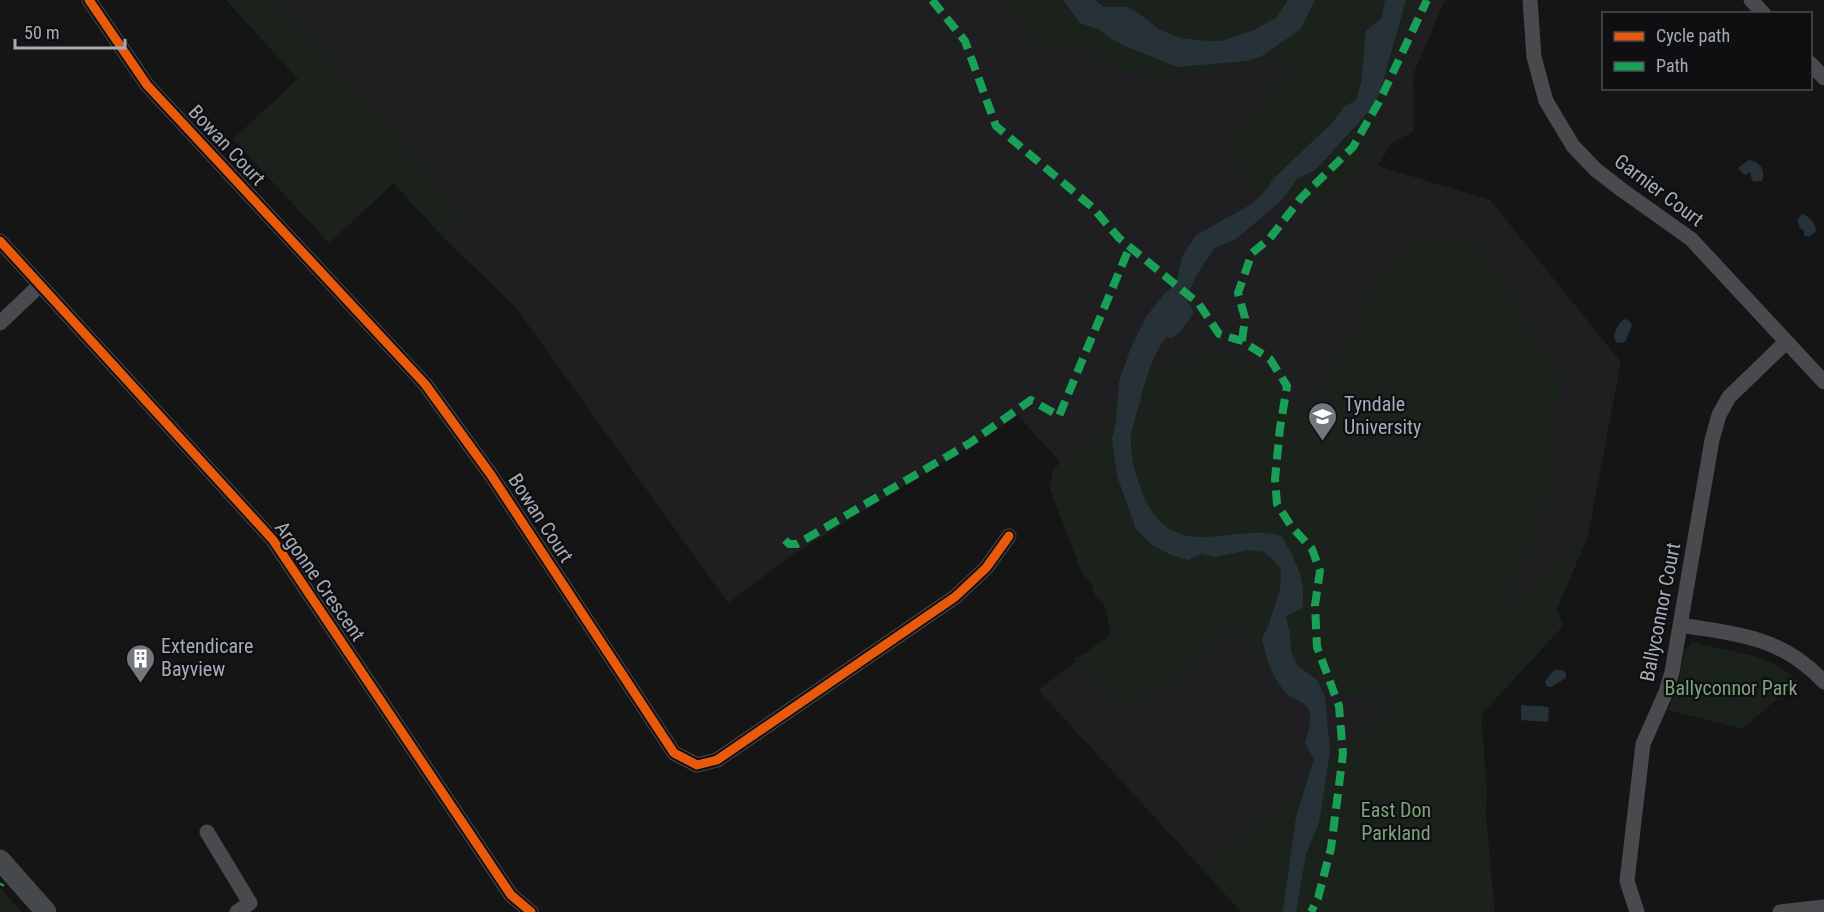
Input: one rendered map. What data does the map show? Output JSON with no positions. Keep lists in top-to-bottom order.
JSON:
{
  "streets": {
    "street": [
      "Bowan Court",
      "Garnier Court",
      "Argonne Crescent",
      "Ballyconnor Court"
    ]
  },
  "crossings": [
    ["Garnier Court", "Ballyconnor Court"]
  ],
  "parks": ["Ballyconnor Park", "East Don Parkland"],
  "places": {
    "school or university": ["Tyndale University"],
    "building": ["Extendicare Bayview"]
  },
  "legend": ["Cycle path", "Path"],
  "scale_bar": "50 m"
}
